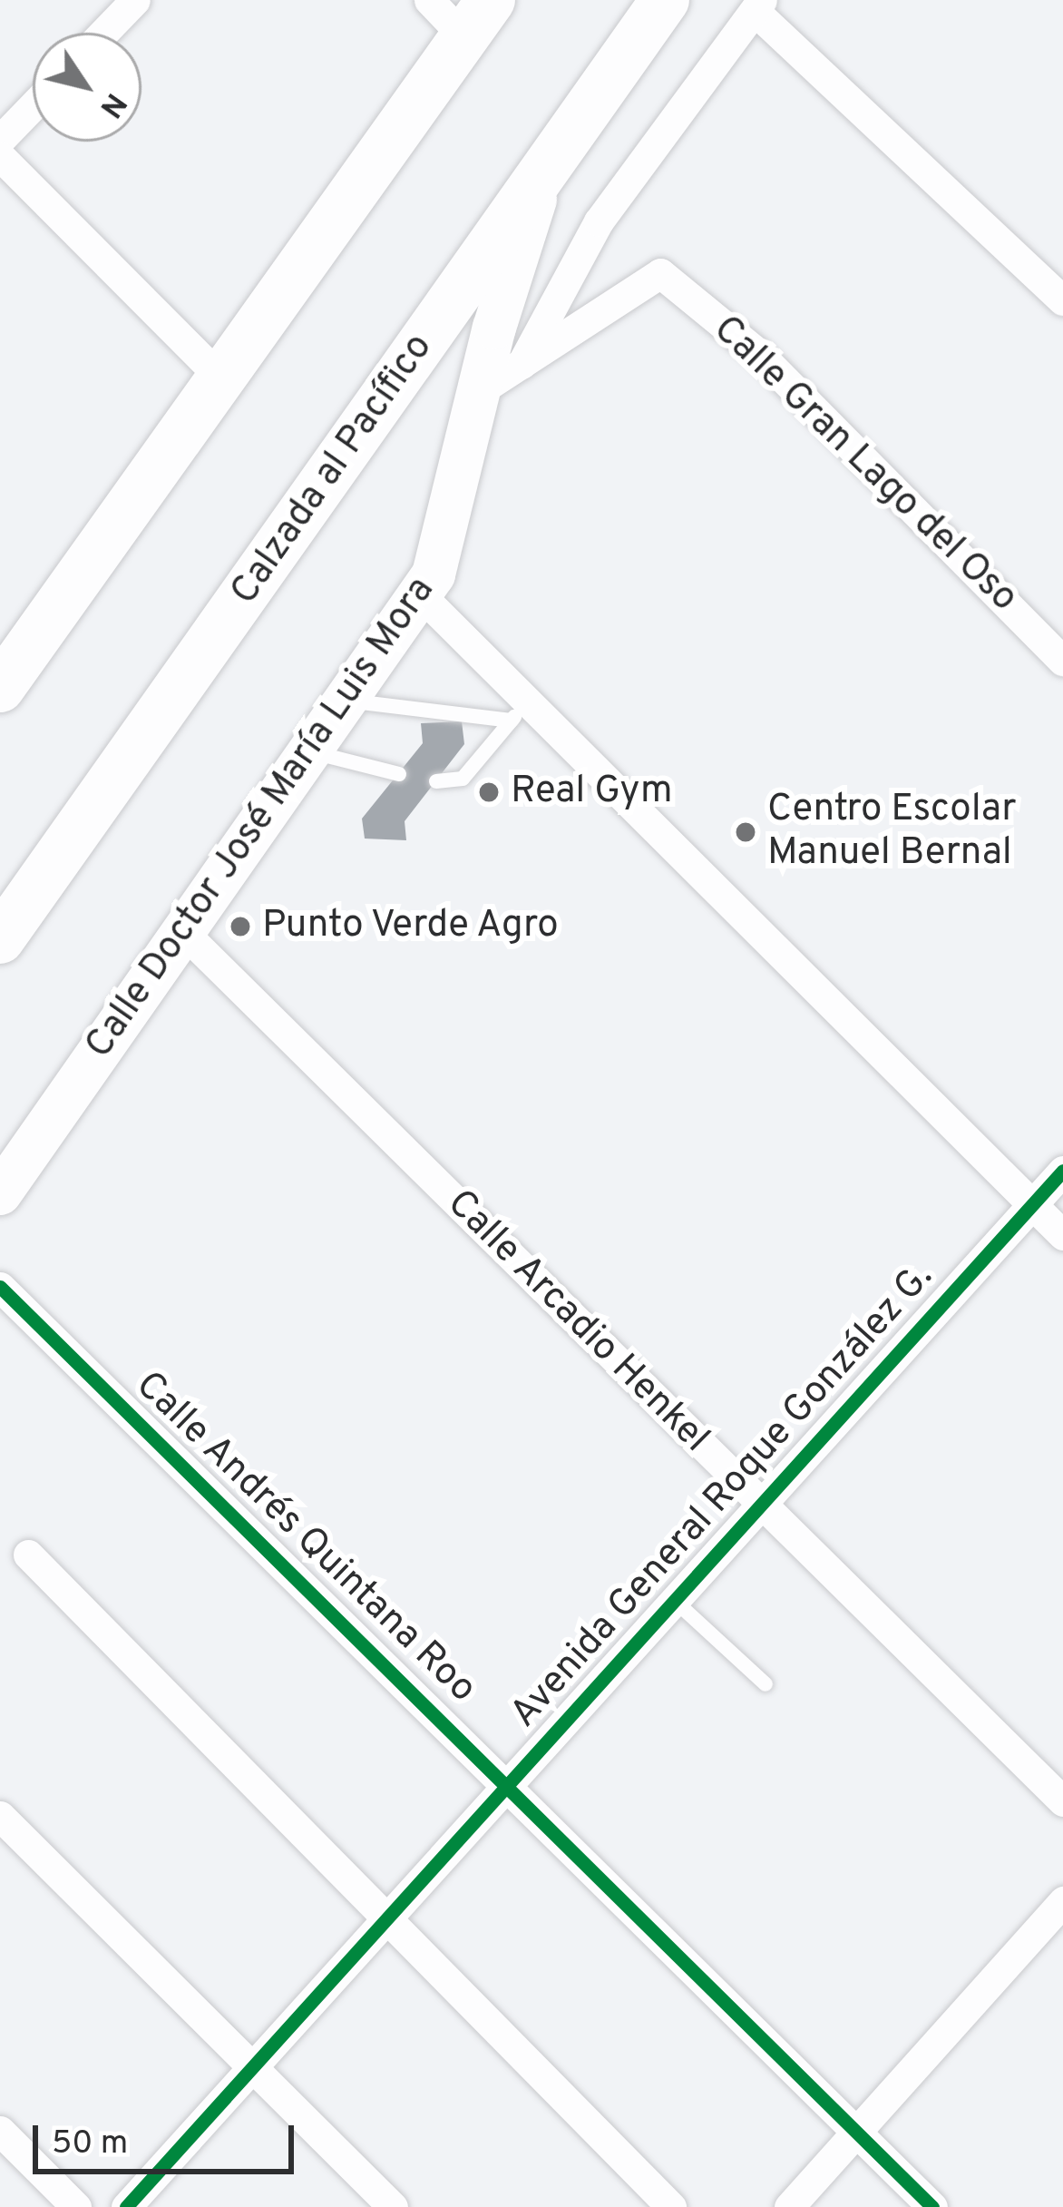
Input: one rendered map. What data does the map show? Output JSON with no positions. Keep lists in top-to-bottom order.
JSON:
{
  "streets": {
    "main road": ["Calzada al Pacífico"],
    "street": [
      "Calle Gran Lago del Oso",
      "Calle Doctor José María Luis Mora",
      "Calle Arcadio Henkel",
      "Avenida General Roque González G.",
      "Calle Andrés Quintana Roo"
    ]
  },
  "crossings": [
    ["Calzada al Pacífico", "Calle Doctor José María Luis Mora"],
    ["Calle Doctor José María Luis Mora", "Calle Arcadio Henkel"],
    ["Calle Arcadio Henkel", "Avenida General Roque González G."],
    ["Avenida General Roque González G.", "Calle Andrés Quintana Roo"]
  ],
  "places": ["Real Gym", "Centro Escolar Manuel Bernal", "Punto Verde Agro"],
  "scale_bar": "50 m",
  "north": "bottom right"
}
